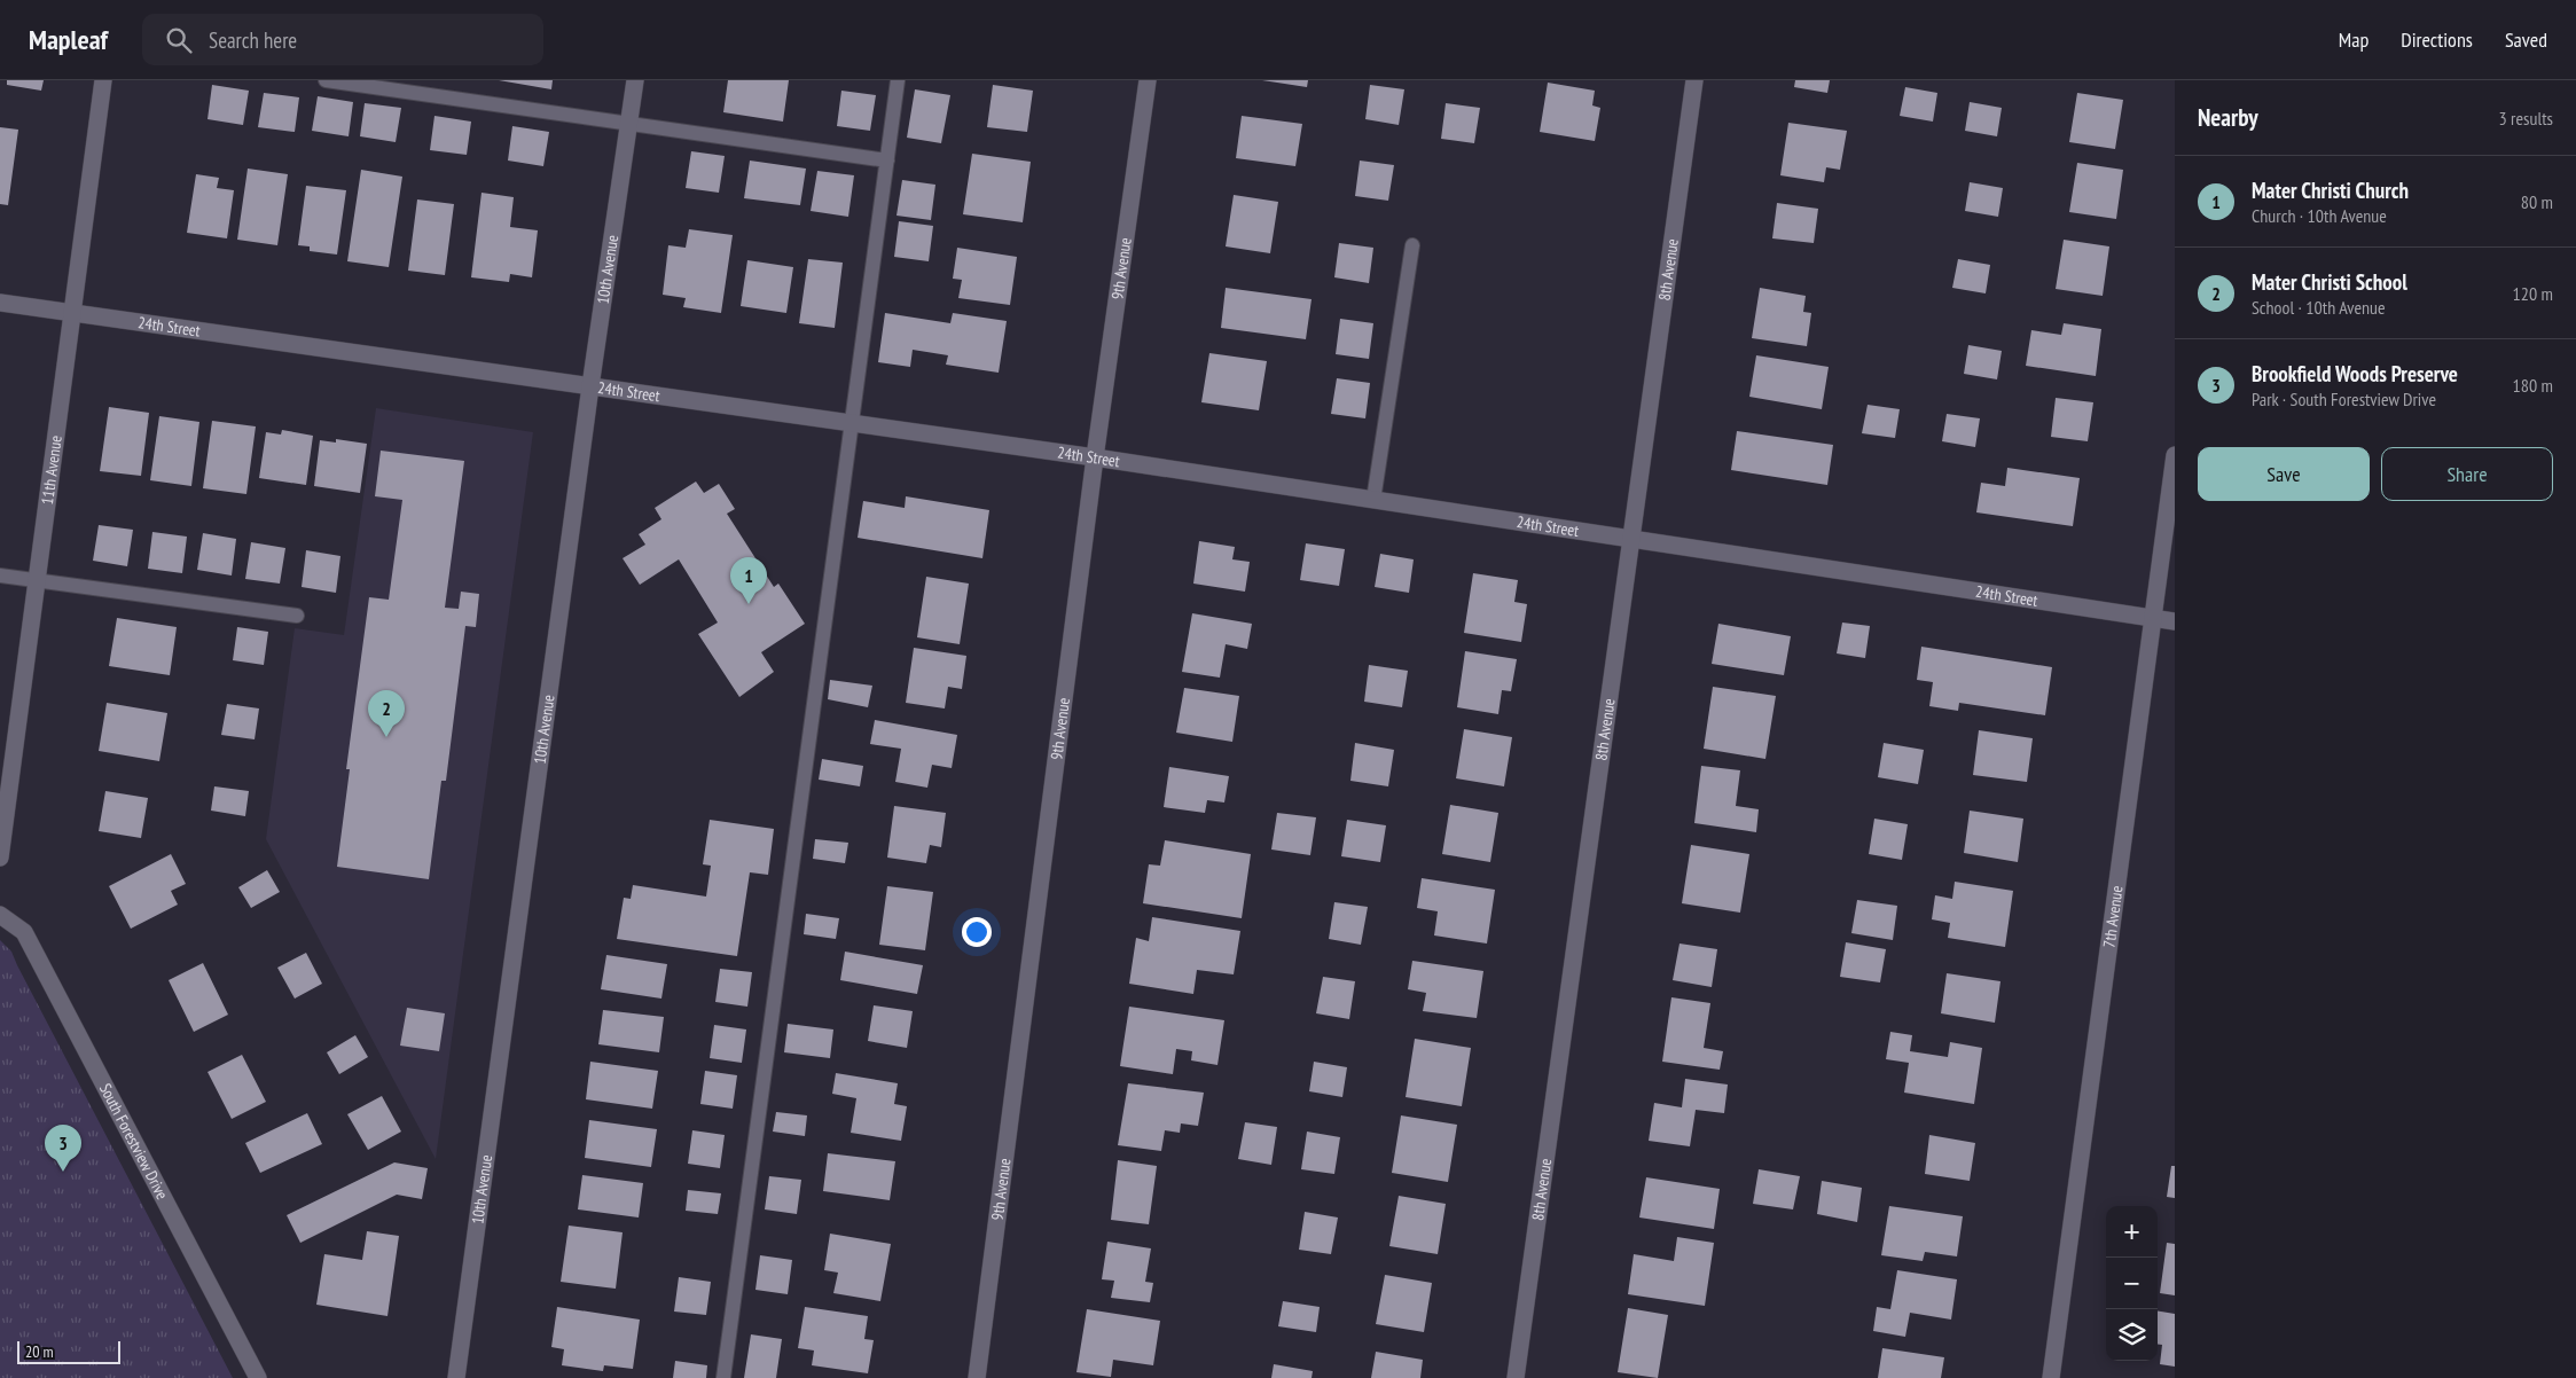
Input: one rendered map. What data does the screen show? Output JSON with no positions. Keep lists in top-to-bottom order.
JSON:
{
  "streets": {
    "street": [
      "9th Avenue",
      "10th Avenue",
      "8th Avenue",
      "24th Street",
      "11th Avenue",
      "7th Avenue",
      "South Forestview Drive"
    ]
  },
  "crossings": [
    ["9th Avenue", "24th Street"],
    ["10th Avenue", "24th Street"],
    ["8th Avenue", "24th Street"],
    ["24th Street", "11th Avenue"],
    ["24th Street", "7th Avenue"]
  ],
  "scale_bar": "20 m",
  "page": {
    "header": "Mapleaf",
    "search": "Search here",
    "nav": ["Map", "Directions", "Saved"],
    "heading": ["Nearby", "3 results"],
    "list": [
      {
        "mark": "1",
        "name": "Mater Christi Church",
        "note": "Church · 10th Avenue",
        "value": "80 m"
      },
      {
        "mark": "2",
        "name": "Mater Christi School",
        "note": "School · 10th Avenue",
        "value": "120 m"
      },
      {
        "mark": "3",
        "name": "Brookfield Woods Preserve",
        "note": "Park · South Forestview Drive",
        "value": "180 m"
      }
    ],
    "buttons": ["Save", "Share"],
    "pins": ["1", "2", "3"],
    "map_buttons": ["+", "−"],
    "scale": "20 m"
  }
}
